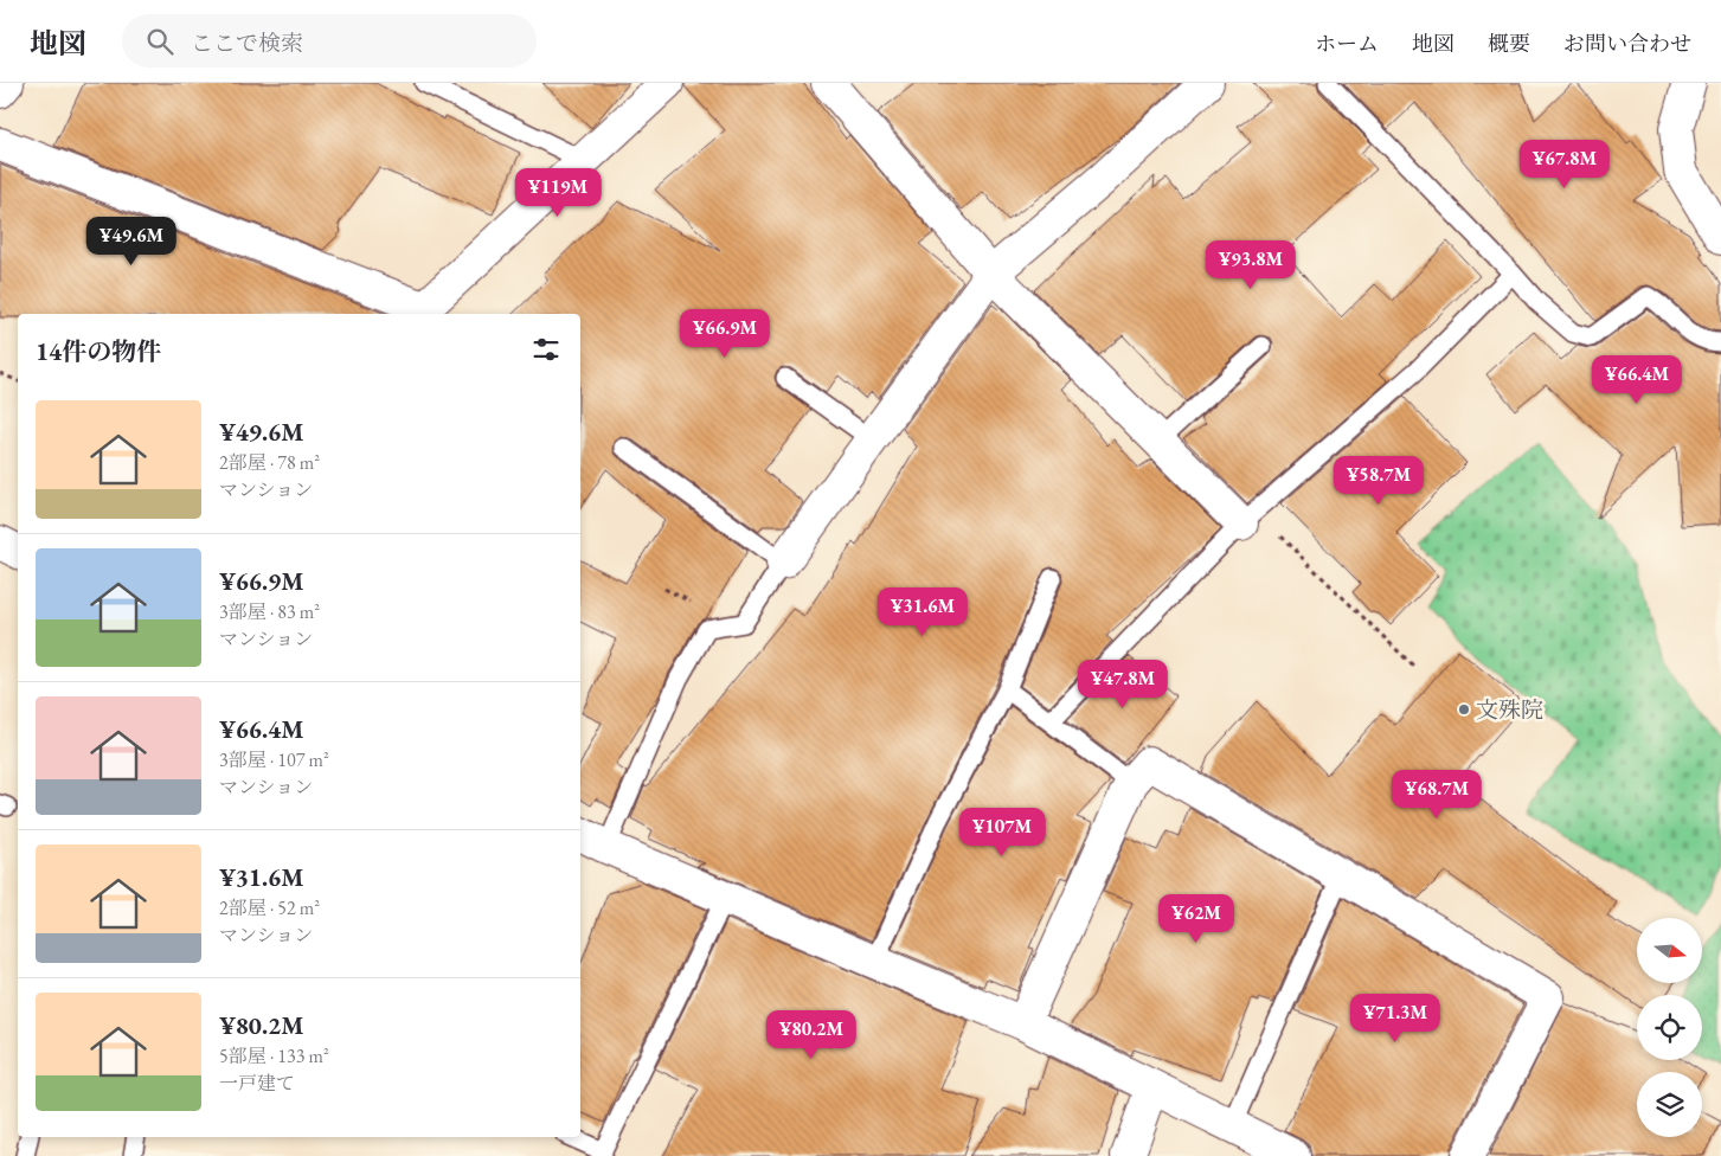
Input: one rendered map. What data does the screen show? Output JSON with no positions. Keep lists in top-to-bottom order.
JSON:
{
  "places": ["文殊院"],
  "north": "right",
  "page": {
    "header": "地図",
    "search": "ここで検索",
    "nav": [
      "ホーム",
      "地図",
      "概要",
      "お問い合わせ"
    ],
    "price": [
      "¥67.8M",
      "¥119M",
      "¥49.6M",
      "¥93.8M",
      "¥66.9M",
      "¥66.4M",
      "¥58.7M",
      "¥31.6M",
      "¥47.8M",
      "¥68.7M",
      "¥107M",
      "¥62M",
      "¥71.3M",
      "¥80.2M"
    ],
    "heading": "14件の物件",
    "list": [
      {
        "name": "¥49.6M",
        "note": "2部屋 · 78 m² · マンション"
      },
      {
        "name": "¥66.9M",
        "note": "3部屋 · 83 m² · マンション"
      },
      {
        "name": "¥66.4M",
        "note": "3部屋 · 107 m² · マンション"
      },
      {
        "name": "¥31.6M",
        "note": "2部屋 · 52 m² · マンション"
      },
      {
        "name": "¥80.2M",
        "note": "5部屋 · 133 m² · 一戸建て"
      }
    ]
  }
}
